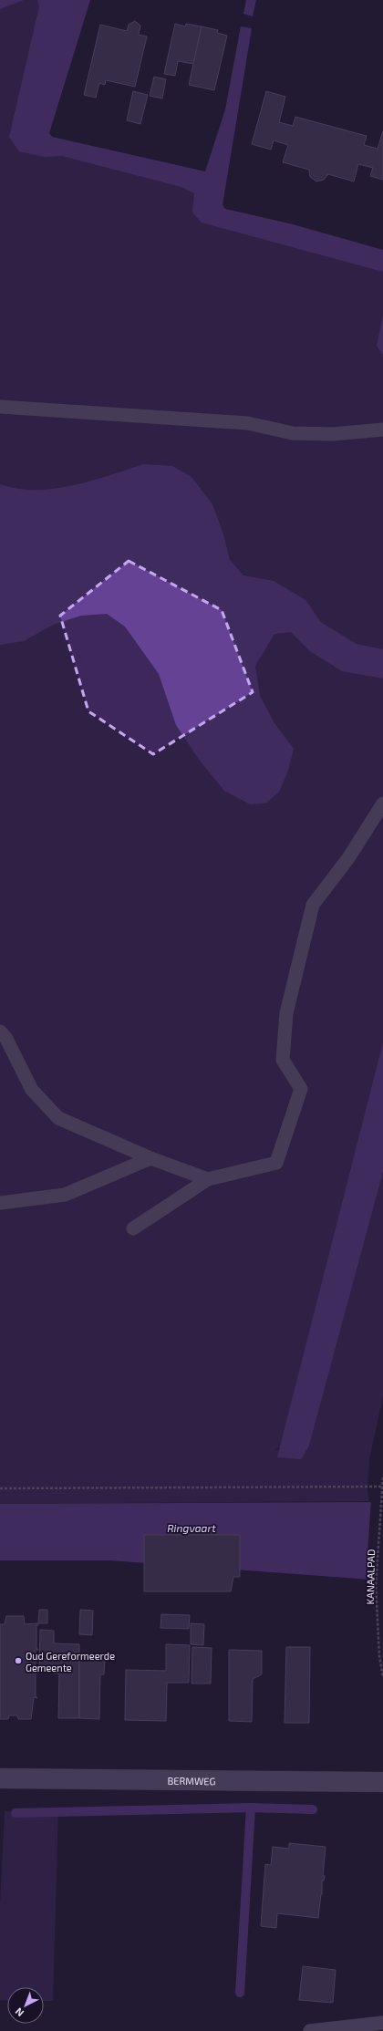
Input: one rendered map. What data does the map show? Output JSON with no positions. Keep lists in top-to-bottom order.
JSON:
{
  "streets": {
    "street": ["BERMWEG"],
    "path": ["KANAALPAD"]
  },
  "water": ["Ringvaart"],
  "places": ["Oud Gereformeerde Gemeente"],
  "north": "bottom left"
}
